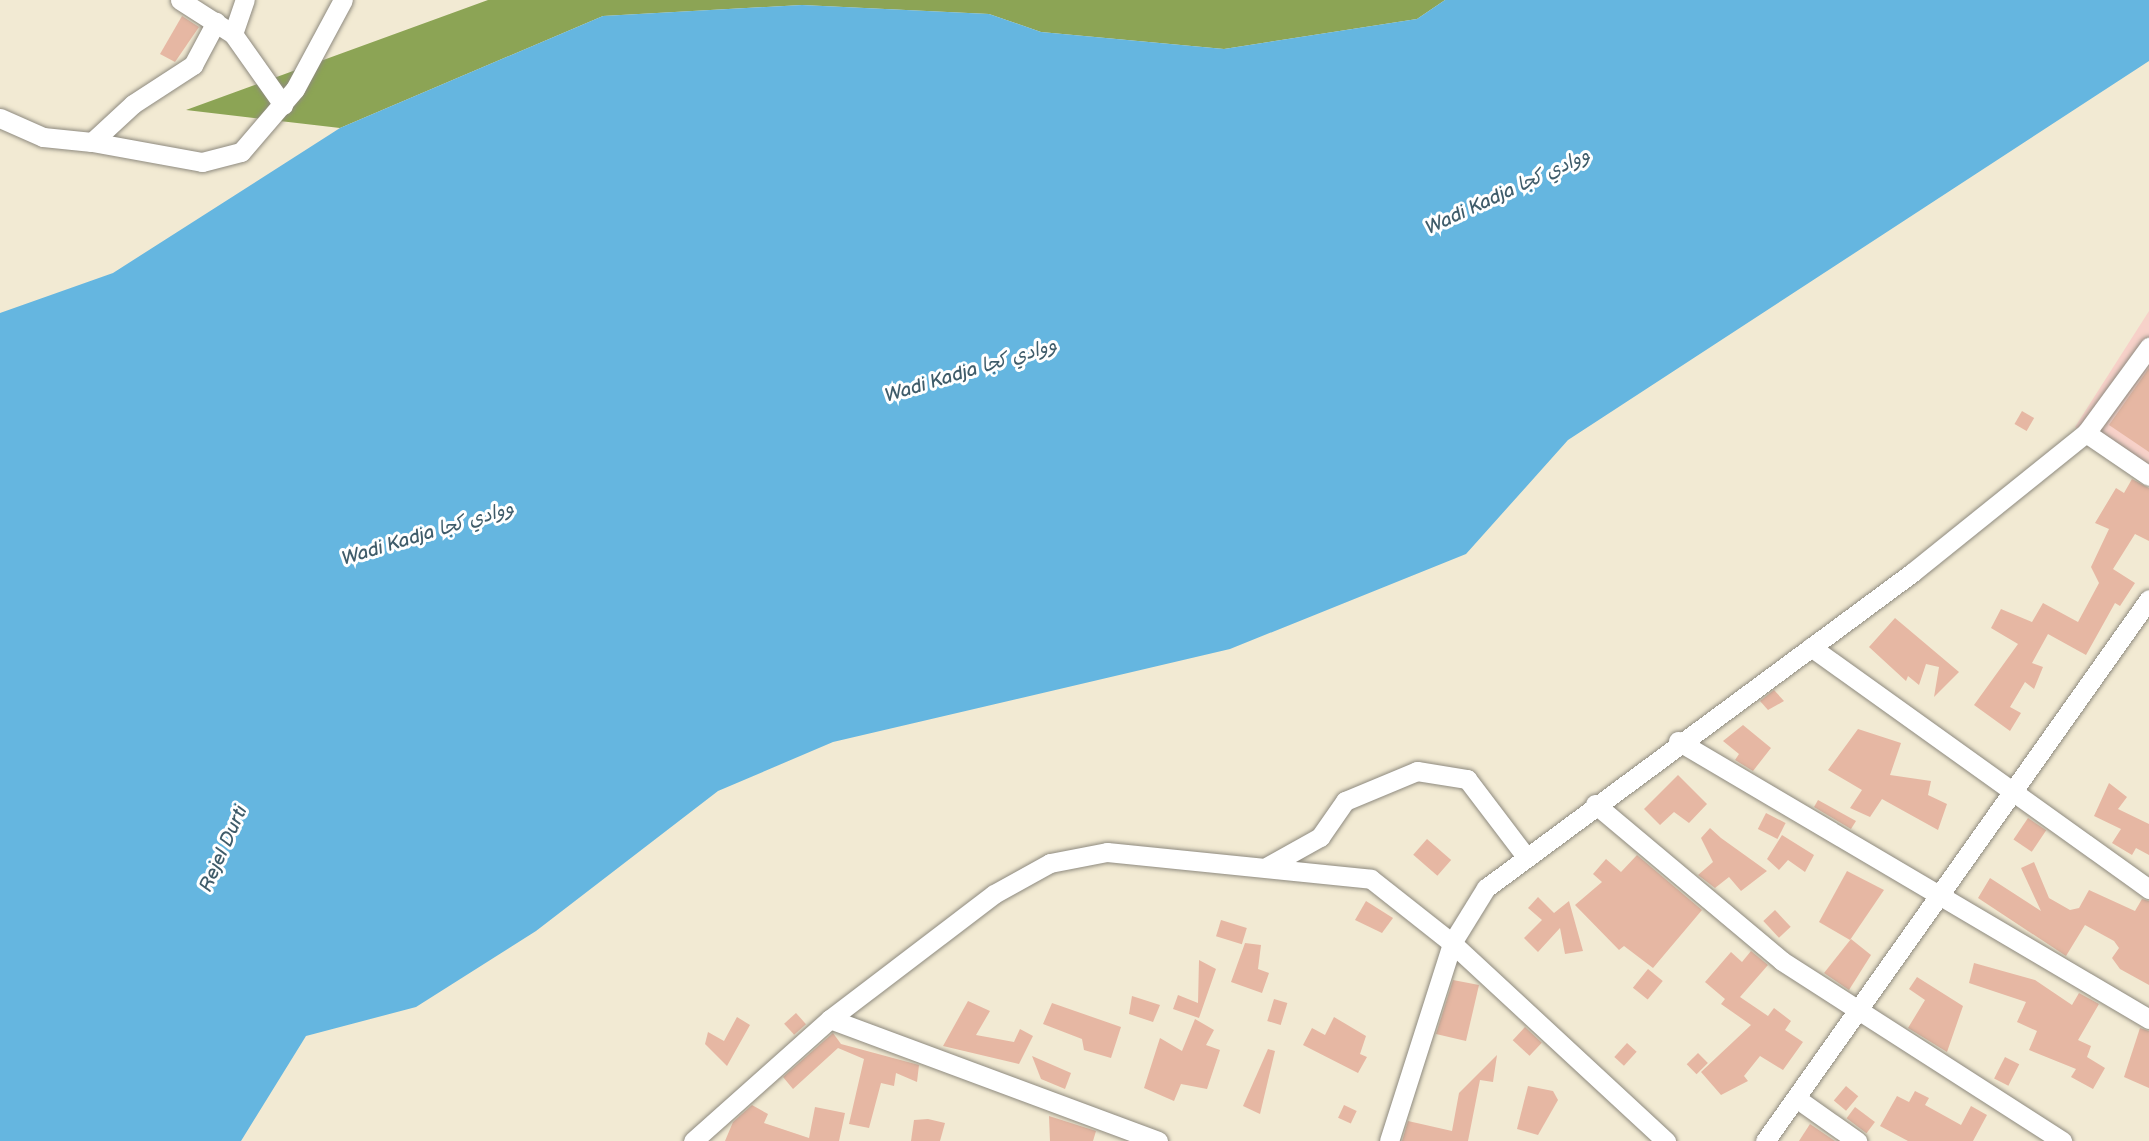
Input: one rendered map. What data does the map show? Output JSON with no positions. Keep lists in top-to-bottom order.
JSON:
{
  "water": ["Wadi Kadja ووادي كجا", "Rejel Durti"]
}
